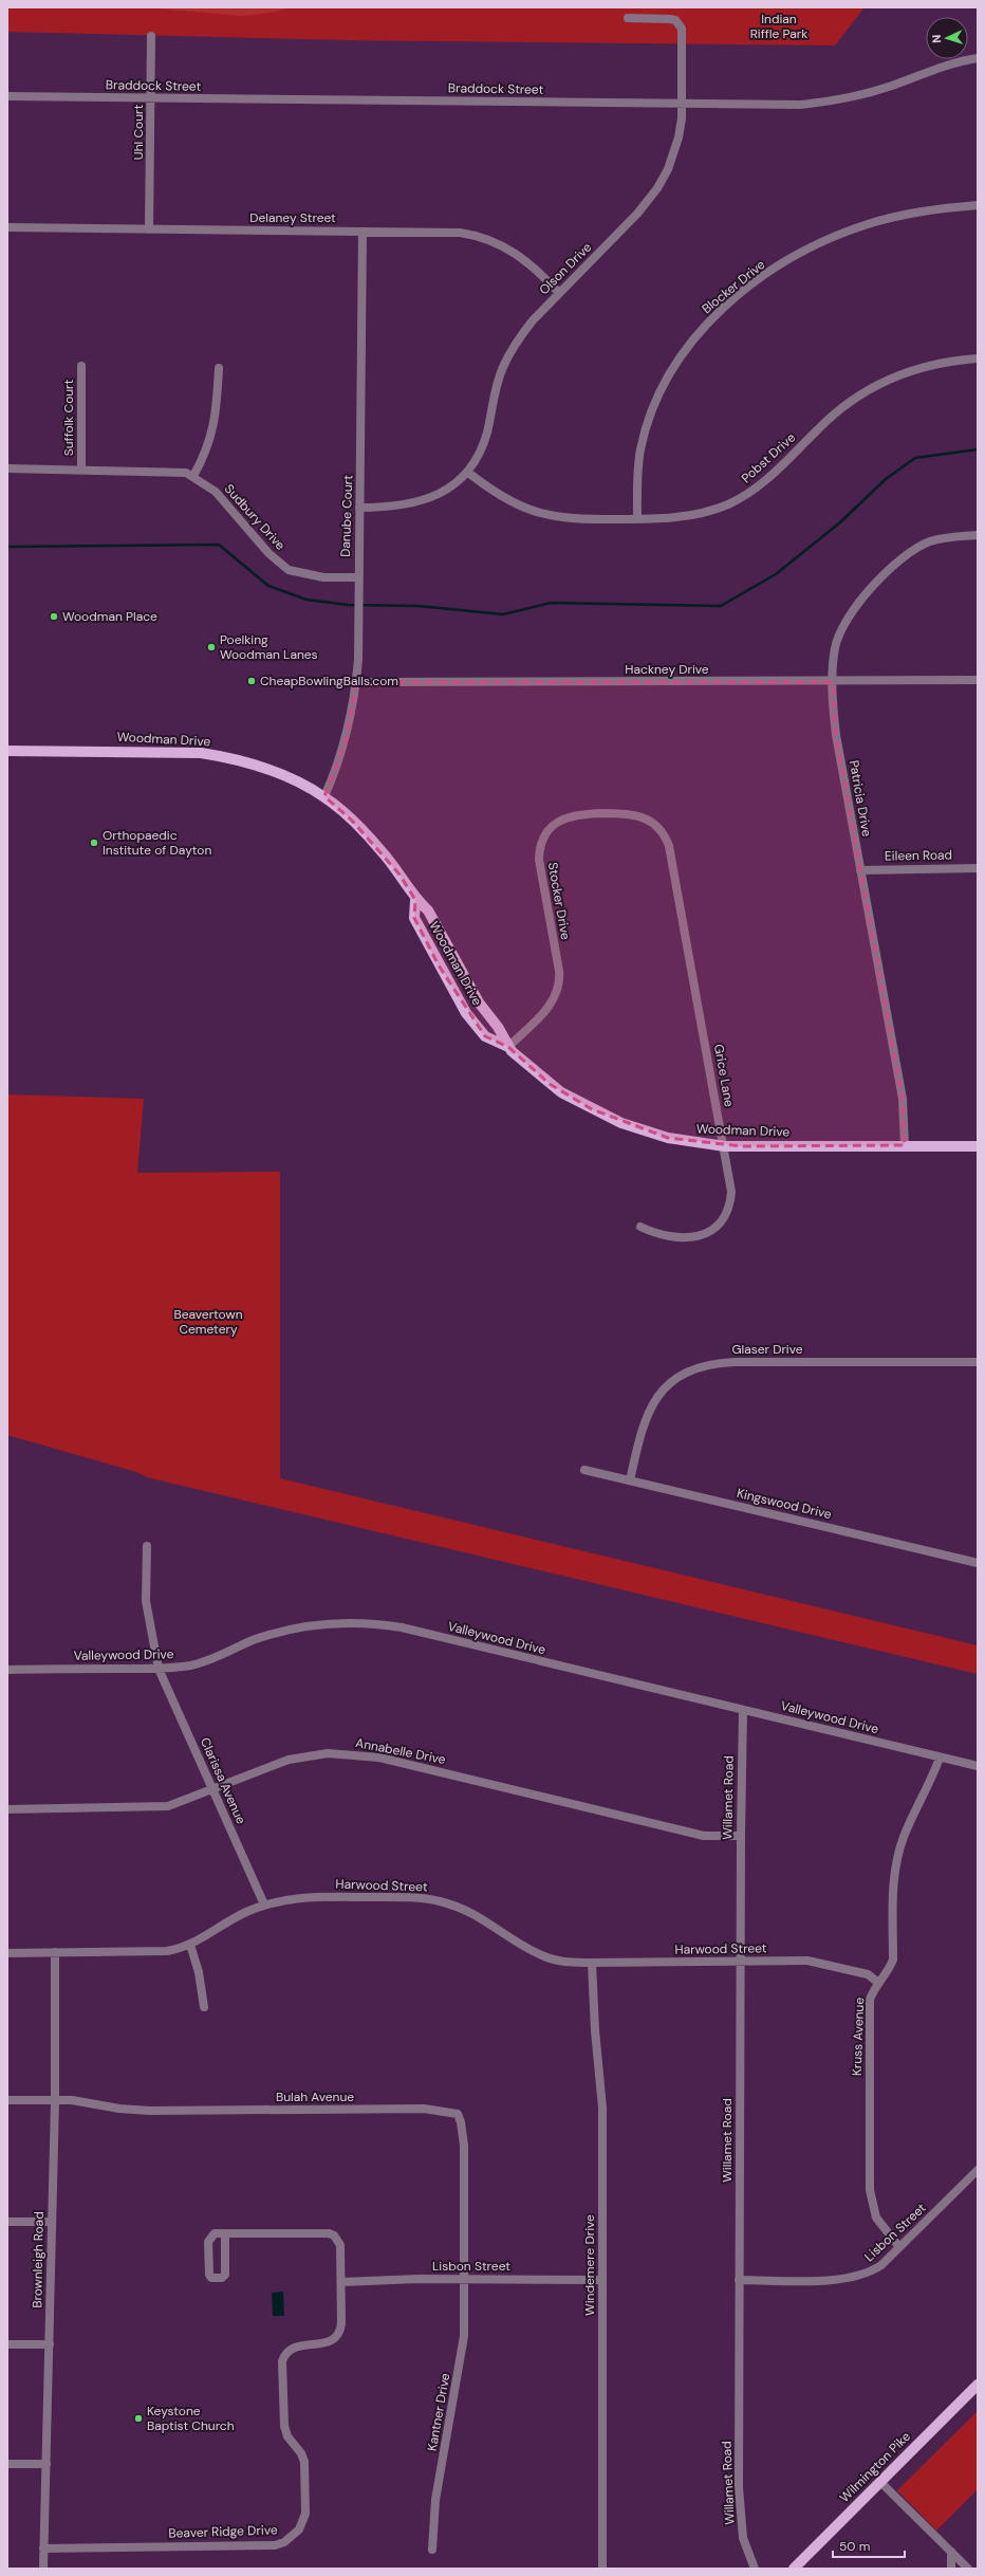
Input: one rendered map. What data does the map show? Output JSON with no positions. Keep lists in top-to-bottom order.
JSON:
{
  "streets": {
    "main road": ["Woodman Drive", "Wilmington Pike"],
    "street": [
      "Braddock Street",
      "Uhl Court",
      "Delaney Street",
      "Olson Drive",
      "Blocker Drive",
      "Suffolk Court",
      "Pobst Drive",
      "Danube Court",
      "Sudbury Drive",
      "Hackney Drive",
      "Patricia Drive",
      "Eileen Road",
      "Stocker Drive",
      "Grice Lane",
      "Glaser Drive",
      "Kingswood Drive",
      "Valleywood Drive",
      "Annabelle Drive",
      "Clarissa Avenue",
      "Willamet Road",
      "Harwood Street",
      "Kruss Avenue",
      "Bulah Avenue",
      "Lisbon Street",
      "Brownleigh Road",
      "Windemere Drive",
      "Kantner Drive",
      "Beaver Ridge Drive"
    ]
  },
  "crossings": [
    ["Braddock Street", "Uhl Court"],
    ["Braddock Street", "Olson Drive"],
    ["Uhl Court", "Delaney Street"],
    ["Delaney Street", "Olson Drive"],
    ["Delaney Street", "Danube Court"],
    ["Olson Drive", "Pobst Drive"],
    ["Olson Drive", "Danube Court"],
    ["Blocker Drive", "Pobst Drive"],
    ["Suffolk Court", "Sudbury Drive"],
    ["Danube Court", "Sudbury Drive"],
    ["Danube Court", "Hackney Drive"],
    ["Danube Court", "Woodman Drive"],
    ["Hackney Drive", "Patricia Drive"],
    ["Woodman Drive", "Patricia Drive"],
    ["Woodman Drive", "Stocker Drive"],
    ["Woodman Drive", "Grice Lane"],
    ["Patricia Drive", "Eileen Road"],
    ["Stocker Drive", "Grice Lane"],
    ["Glaser Drive", "Kingswood Drive"],
    ["Valleywood Drive", "Clarissa Avenue"],
    ["Valleywood Drive", "Willamet Road"],
    ["Valleywood Drive", "Kruss Avenue"],
    ["Annabelle Drive", "Clarissa Avenue"],
    ["Annabelle Drive", "Willamet Road"],
    ["Clarissa Avenue", "Harwood Street"],
    ["Willamet Road", "Harwood Street"],
    ["Willamet Road", "Lisbon Street"],
    ["Harwood Street", "Kruss Avenue"],
    ["Harwood Street", "Brownleigh Road"],
    ["Harwood Street", "Windemere Drive"],
    ["Kruss Avenue", "Lisbon Street"],
    ["Bulah Avenue", "Lisbon Street"],
    ["Bulah Avenue", "Brownleigh Road"],
    ["Bulah Avenue", "Kantner Drive"],
    ["Lisbon Street", "Windemere Drive"],
    ["Lisbon Street", "Kantner Drive"],
    ["Lisbon Street", "Beaver Ridge Drive"],
    ["Brownleigh Road", "Beaver Ridge Drive"]
  ],
  "parks": ["Indian Riffle Park", "Beavertown Cemetery"],
  "places": [
    "Woodman Place",
    "Poelking Woodman Lanes",
    "CheapBowlingBalls.com",
    "Orthopaedic Institute of Dayton",
    "Keystone Baptist Church"
  ],
  "scale_bar": "50 m",
  "north": "left"
}
